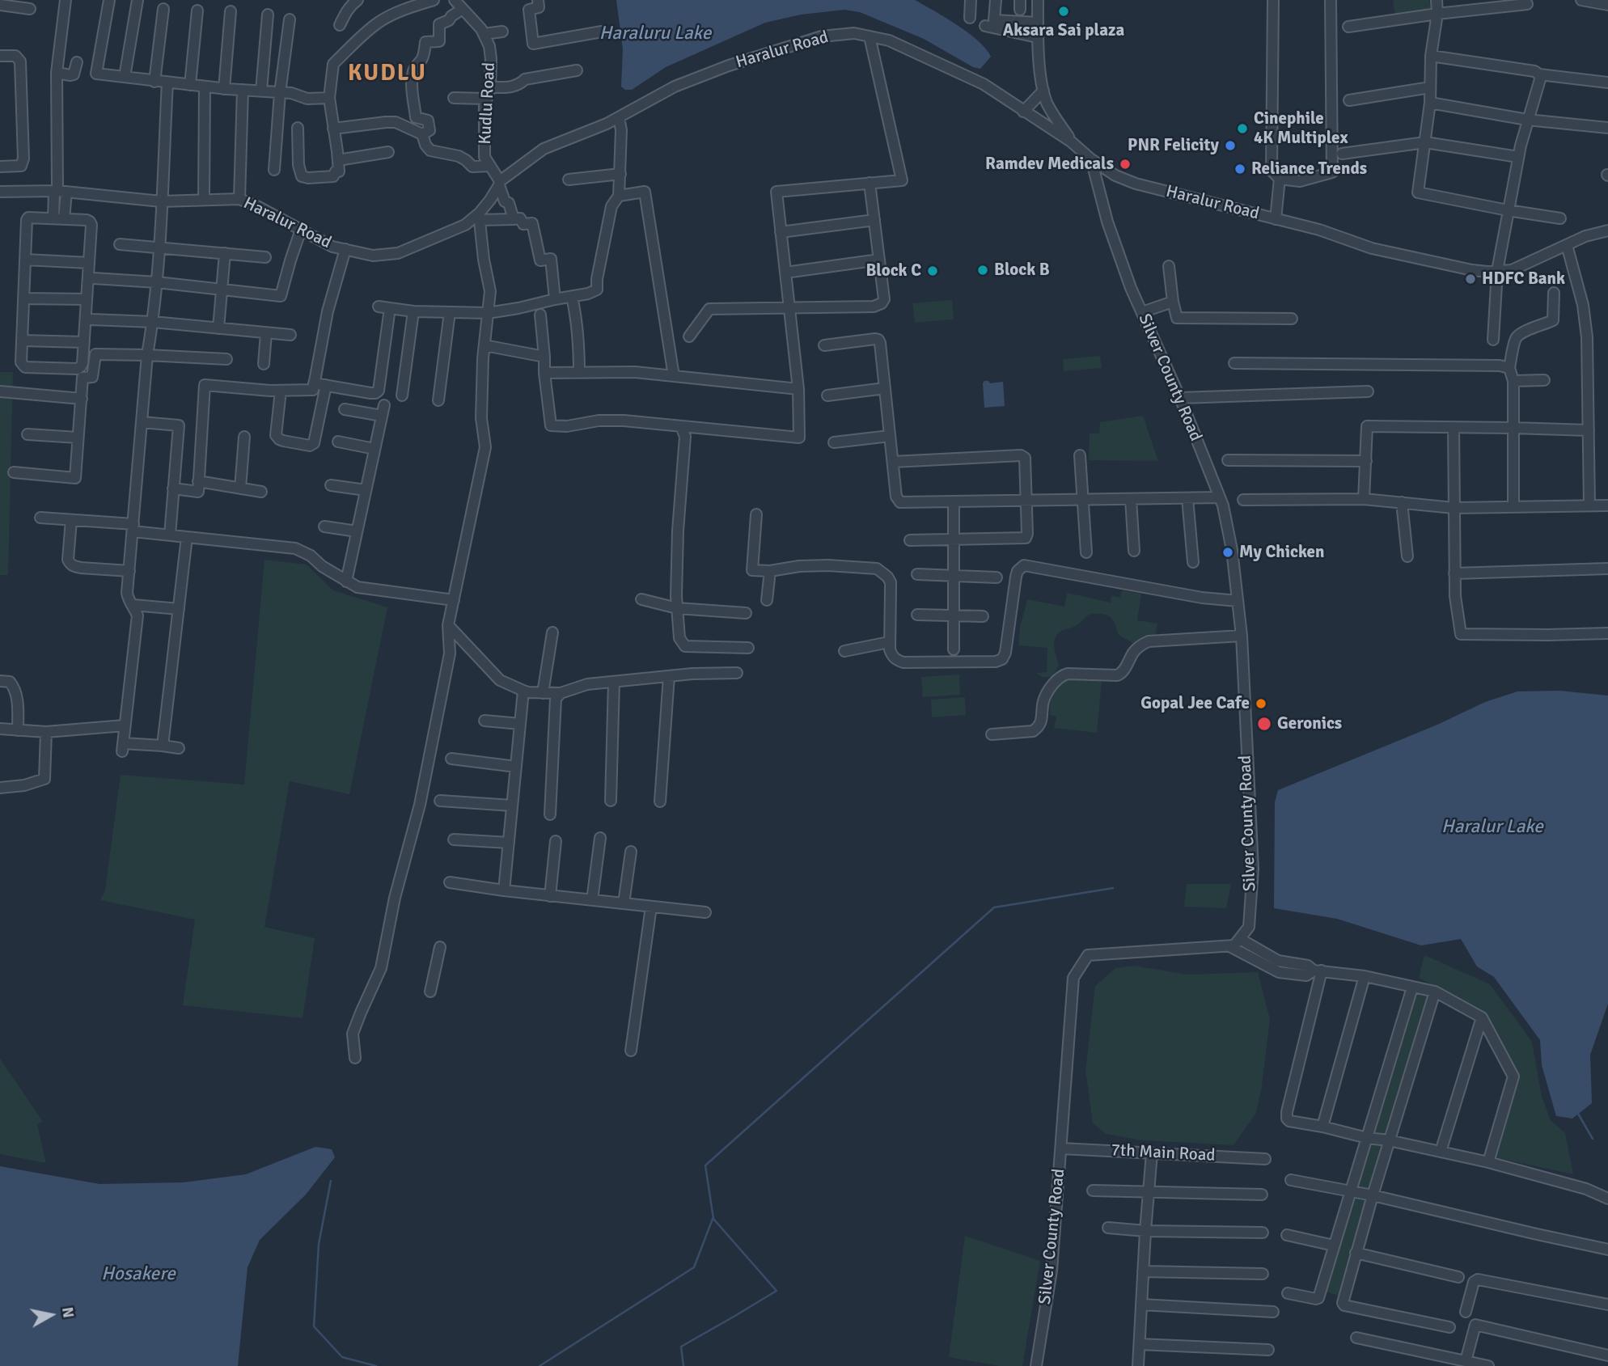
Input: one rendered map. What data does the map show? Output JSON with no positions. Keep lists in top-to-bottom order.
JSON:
{
  "streets": {
    "street": [
      "Haralur Road",
      "Kudlu Road",
      "Silver County Road",
      "7th Main Road"
    ]
  },
  "crossings": [
    ["Haralur Road", "Kudlu Road"],
    ["Haralur Road", "Silver County Road"],
    ["Silver County Road", "7th Main Road"]
  ],
  "districts": ["KUDLU"],
  "water": ["Haraluru Lake", "Haralur Lake", "Hosakere"],
  "places": [
    "Aksara Sai plaza",
    "Cinephile 4K Multiplex",
    "PNR Felicity",
    "Ramdev Medicals",
    "Reliance Trends",
    "Block B",
    "Block C",
    "HDFC Bank",
    "My Chicken",
    "Gopal Jee Cafe",
    "Geronics"
  ],
  "north": "right"
}
